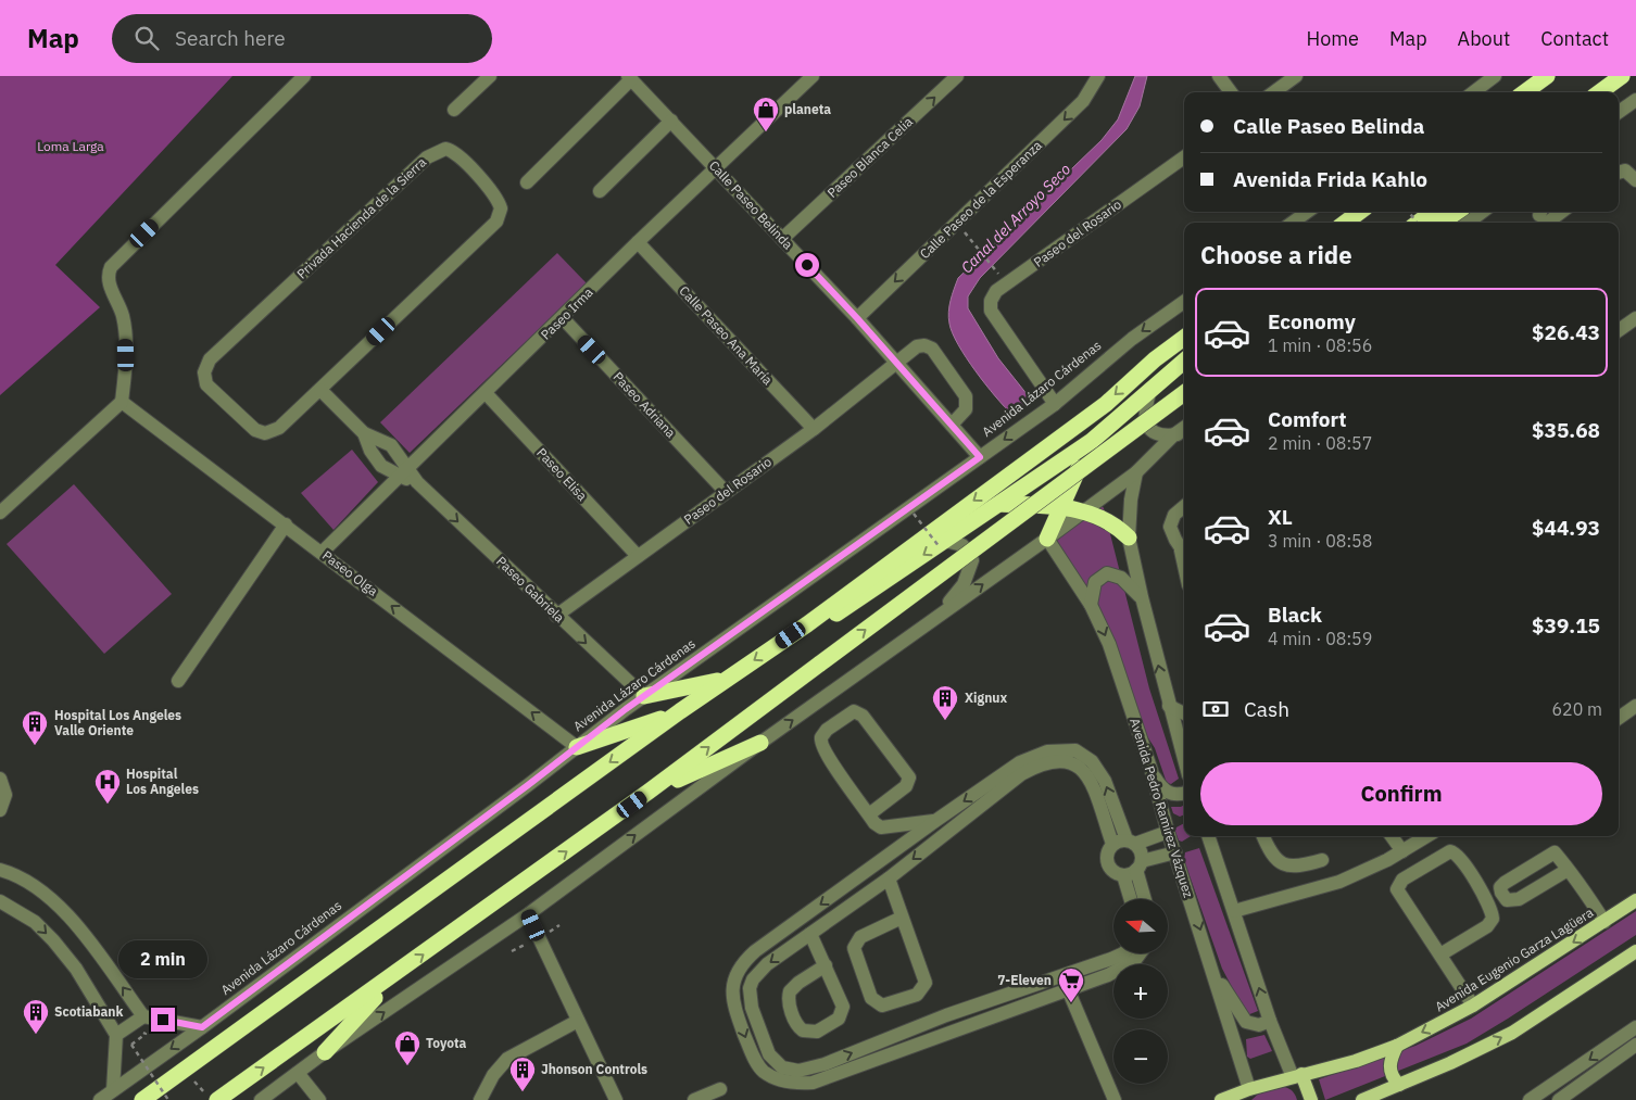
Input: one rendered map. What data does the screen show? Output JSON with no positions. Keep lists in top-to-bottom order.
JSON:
{
  "streets": {
    "main road": ["Avenida Eugenio Garza Lagüera"],
    "street": [
      "Paseo Blanca Celia",
      "Calle Paseo de la Esperanza",
      "Calle Paseo Belinda",
      "Privada Hacienda de la Sierra",
      "Paseo del Rosario",
      "Paseo Irma",
      "Calle Paseo Ana María",
      "Avenida Lázaro Cárdenas",
      "Paseo Adriana",
      "Paseo Elisa",
      "Paseo Olga",
      "Paseo Gabriela",
      "Avenida Pedro Ramírez Vázquez"
    ]
  },
  "crossings": [
    ["Paseo Blanca Celia", "Calle Paseo Belinda"],
    ["Calle Paseo de la Esperanza", "Calle Paseo Belinda"],
    ["Calle Paseo Belinda", "Paseo del Rosario"],
    ["Calle Paseo Belinda", "Paseo Irma"],
    ["Calle Paseo Belinda", "Avenida Lázaro Cárdenas"],
    ["Privada Hacienda de la Sierra", "Paseo Gabriela"],
    ["Paseo del Rosario", "Calle Paseo Ana María"],
    ["Paseo del Rosario", "Avenida Lázaro Cárdenas"],
    ["Paseo del Rosario", "Paseo Adriana"],
    ["Paseo del Rosario", "Paseo Elisa"],
    ["Paseo del Rosario", "Paseo Gabriela"],
    ["Paseo Irma", "Calle Paseo Ana María"],
    ["Paseo Irma", "Paseo Adriana"],
    ["Paseo Irma", "Paseo Elisa"],
    ["Paseo Irma", "Paseo Olga"],
    ["Paseo Irma", "Paseo Gabriela"],
    ["Avenida Lázaro Cárdenas", "Paseo Olga"],
    ["Avenida Lázaro Cárdenas", "Paseo Gabriela"],
    ["Avenida Pedro Ramírez Vázquez", "Avenida Eugenio Garza Lagüera"]
  ],
  "one_way": [
    "Paseo Blanca Celia",
    "Calle Paseo de la Esperanza",
    "Paseo Olga",
    "Paseo Gabriela"
  ],
  "water": ["Canal del Arroyo Seco"],
  "parks": ["Loma Larga"],
  "places": {
    "shop": ["planeta", "Toyota"],
    "building": [
      "Xignux",
      "Hospital Los Angeles Valle Oriente",
      "Scotiabank",
      "Jhonson Controls"
    ],
    "hospital": ["Hospital Los Angeles"],
    "supermarket": ["7-Eleven"]
  },
  "north": "left",
  "page": {
    "header": "Map",
    "search": "Search here",
    "nav": [
      "Home",
      "Map",
      "About",
      "Contact"
    ],
    "banner": ["Calle Paseo Belinda", "Avenida Frida Kahlo"],
    "heading": "Choose a ride",
    "list": [
      {
        "name": "Economy",
        "note": "1 min · 08:56",
        "value": "$26.43"
      },
      {
        "name": "Comfort",
        "note": "2 min · 08:57",
        "value": "$35.68"
      },
      {
        "name": "XL",
        "note": "3 min · 08:58",
        "value": "$44.93"
      },
      {
        "name": "Black",
        "note": "4 min · 08:59",
        "value": "$39.15"
      }
    ],
    "pay": ["Cash", "620 m"],
    "buttons": "Confirm",
    "map_buttons": ["+", "−"],
    "bubble": "2 min"
  }
}
